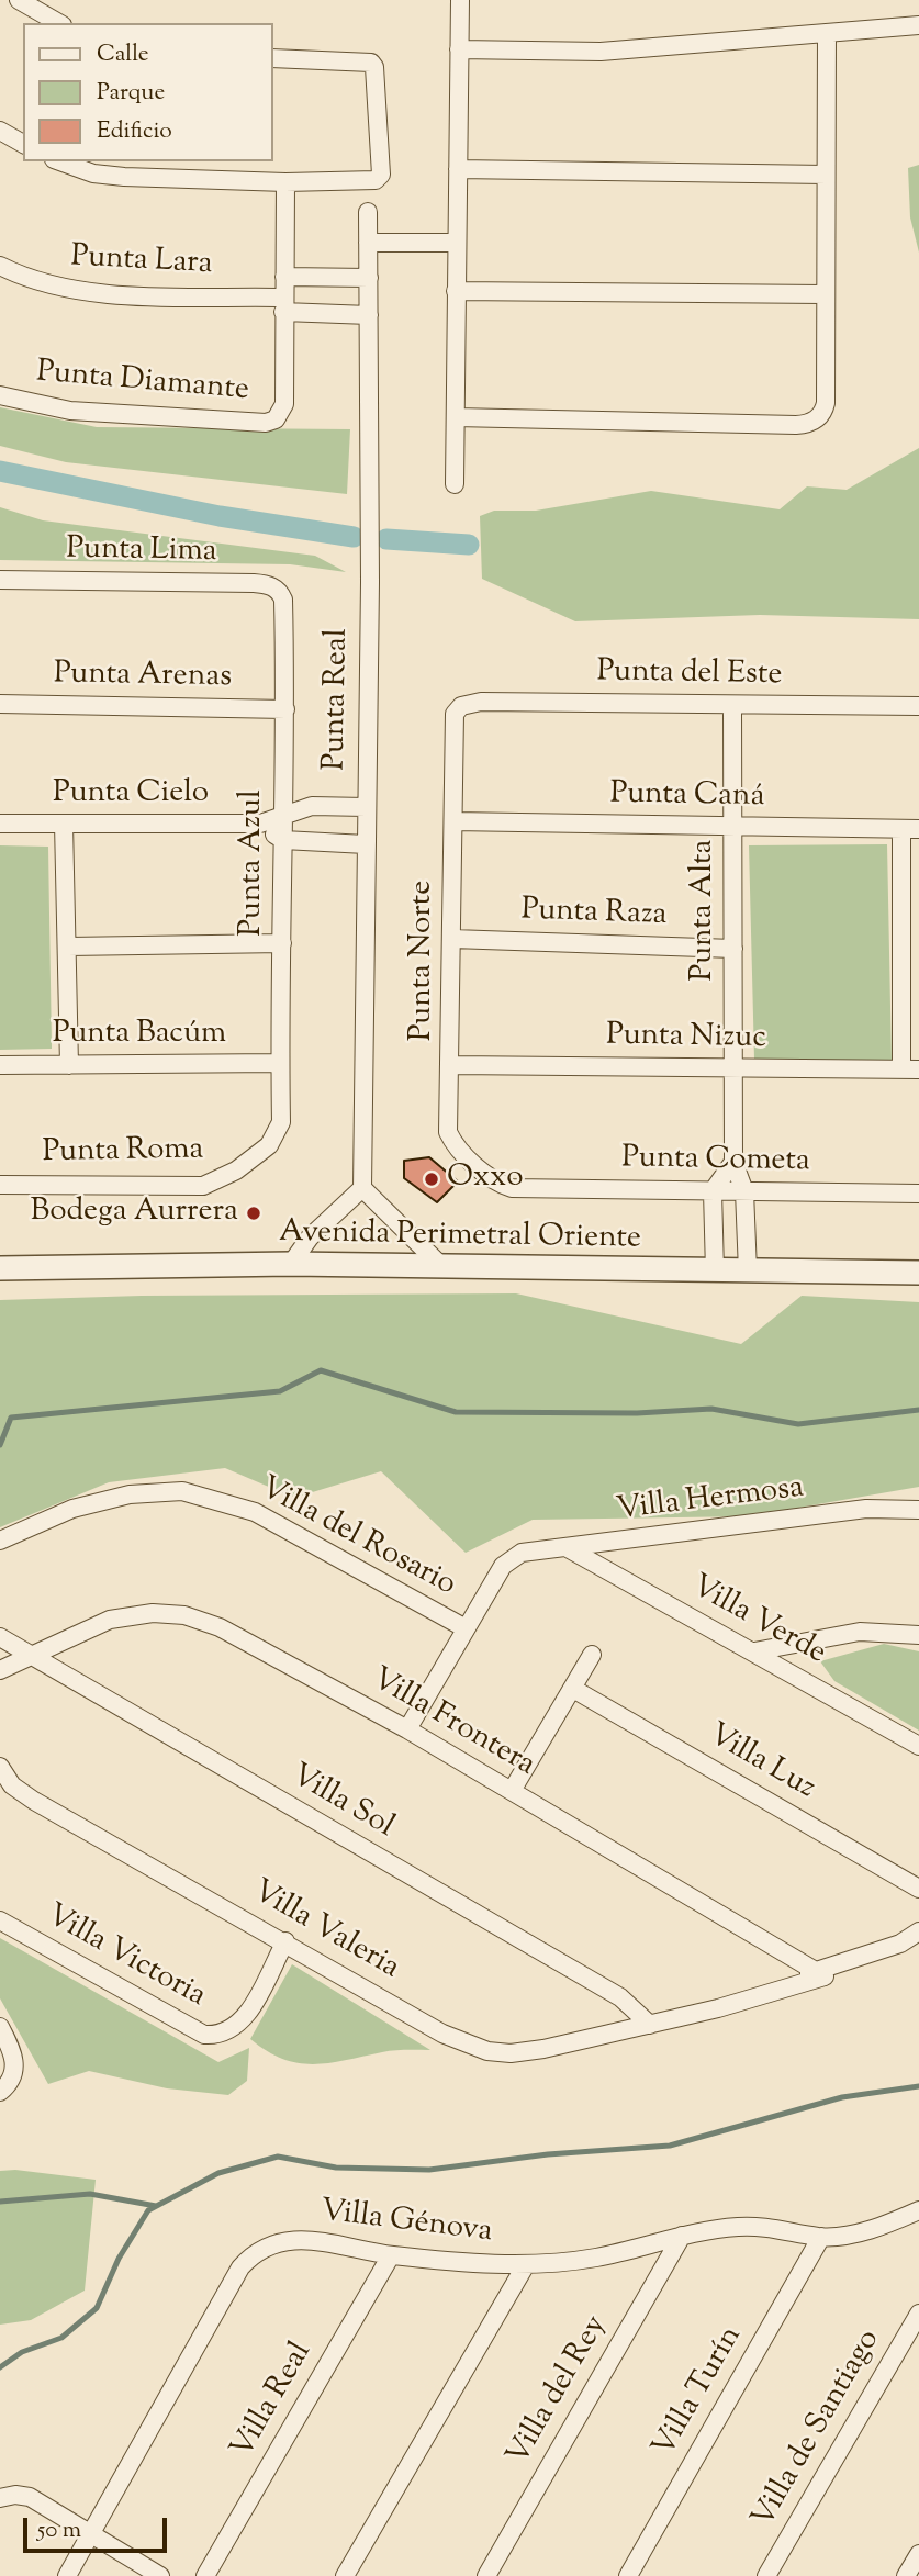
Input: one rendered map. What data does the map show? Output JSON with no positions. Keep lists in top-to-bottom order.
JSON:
{
  "streets": {
    "street": [
      "Punta Lara",
      "Punta Diamante",
      "Punta Lima",
      "Punta del Este",
      "Punta Arenas",
      "Punta Real",
      "Punta Cielo",
      "Punta Caná",
      "Punta Azul",
      "Punta Alta",
      "Punta Raza",
      "Punta Norte",
      "Punta Bacúm",
      "Punta Nizuc",
      "Punta Roma",
      "Punta Cometa",
      "Avenida Perimetral Oriente",
      "Villa Hermosa",
      "Villa del Rosario",
      "Villa Verde",
      "Villa Frontera",
      "Villa Luz",
      "Villa Sol",
      "Villa Valeria",
      "Villa Victoria",
      "Villa Génova",
      "Villa del Rey",
      "Villa Turín",
      "Villa Real",
      "Villa de Santiago"
    ]
  },
  "crossings": [
    ["Punta Lara", "Punta Diamante"],
    ["Punta Lara", "Punta Real"],
    ["Punta Lima", "Punta Azul"],
    ["Punta del Este", "Punta Alta"],
    ["Punta del Este", "Punta Norte"],
    ["Punta Arenas", "Punta Azul"],
    ["Punta Real", "Punta Cielo"],
    ["Punta Cielo", "Punta Azul"],
    ["Punta Caná", "Punta Alta"],
    ["Punta Caná", "Punta Norte"],
    ["Punta Azul", "Punta Bacúm"],
    ["Punta Azul", "Punta Roma"],
    ["Punta Alta", "Punta Raza"],
    ["Punta Alta", "Punta Nizuc"],
    ["Punta Alta", "Punta Cometa"],
    ["Punta Alta", "Avenida Perimetral Oriente"],
    ["Punta Raza", "Punta Norte"],
    ["Punta Norte", "Punta Nizuc"],
    ["Punta Norte", "Punta Cometa"],
    ["Villa Hermosa", "Villa del Rosario"],
    ["Villa Hermosa", "Villa Verde"],
    ["Villa Frontera", "Villa Sol"],
    ["Villa Frontera", "Villa Valeria"],
    ["Villa Sol", "Villa Valeria"],
    ["Villa Valeria", "Villa Victoria"],
    ["Villa Génova", "Villa del Rey"],
    ["Villa Génova", "Villa Turín"],
    ["Villa Génova", "Villa Real"]
  ],
  "places": ["Oxxo", "Bodega Aurrera"],
  "legend": ["Calle", "Parque", "Edificio"],
  "scale_bar": "50 m"
}
